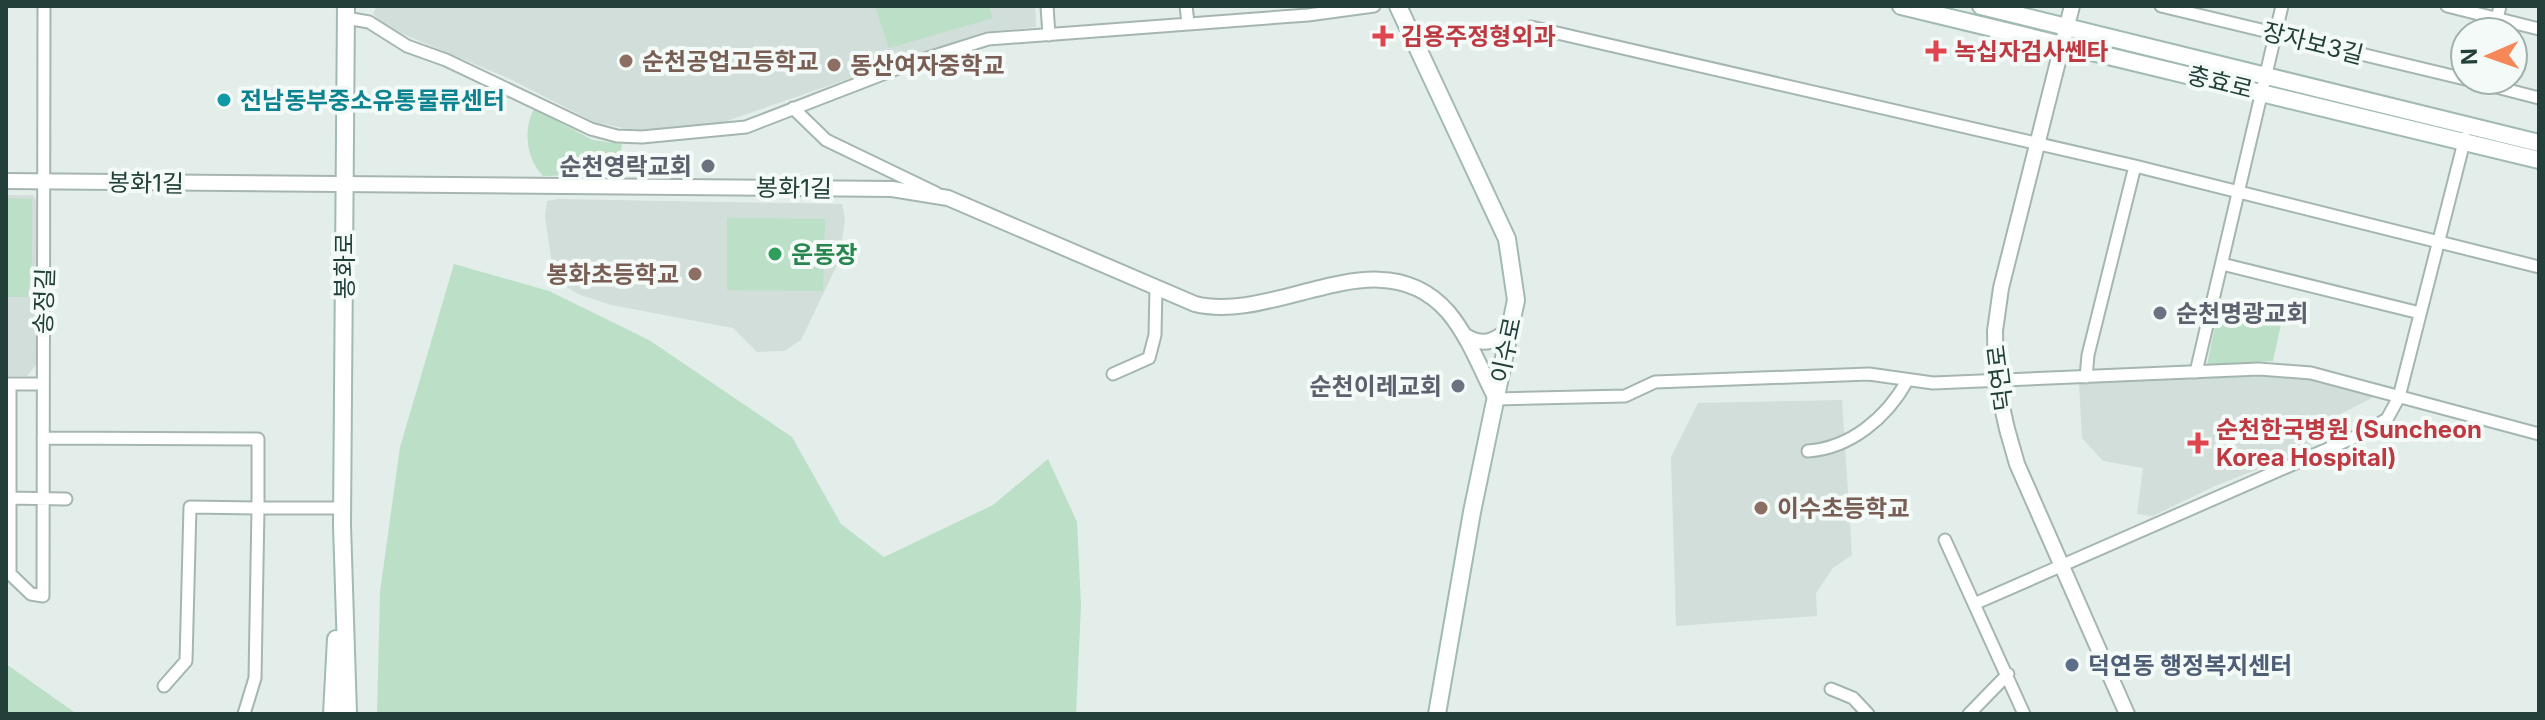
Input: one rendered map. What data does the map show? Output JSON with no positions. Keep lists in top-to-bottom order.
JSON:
{
  "streets": {
    "main road": ["충효로", "봉화로", "이수로"],
    "street": [
      "장자보3길",
      "봉화1길",
      "송정길",
      "덕연로"
    ]
  },
  "crossings": [
    ["충효로", "덕연로"],
    ["봉화1길", "봉화로"],
    ["봉화1길", "송정길"],
    ["봉화1길", "이수로"]
  ],
  "places": {
    "health": ["김용주정형외과", "녹십자검사쎈타", "순천한국병원 (Suncheon Korea Hospital)"],
    "other": [
      "순천공업고등학교",
      "동산여자중학교",
      "전남동부중소유통물류센터",
      "순천영락교회",
      "운동장",
      "봉화초등학교",
      "순천명광교회",
      "순천이레교회",
      "이수초등학교",
      "덕연동 행정복지센터"
    ]
  },
  "north": "left"
}
